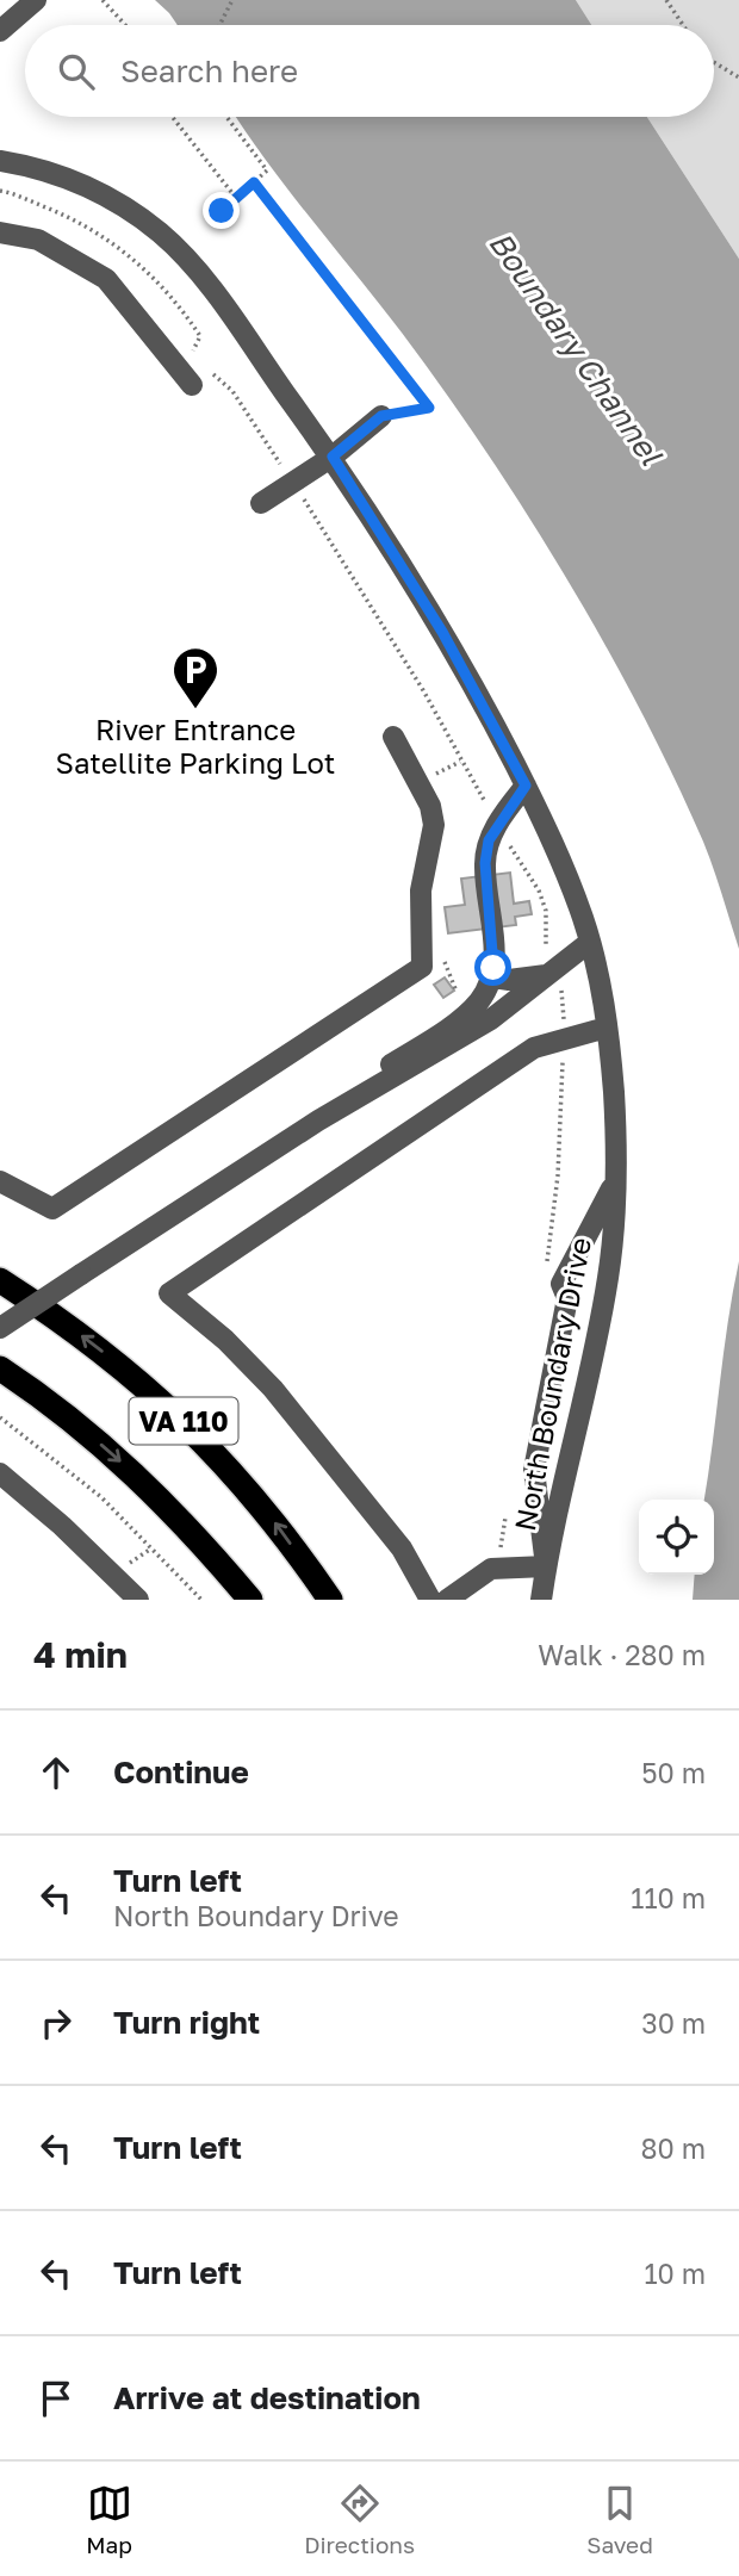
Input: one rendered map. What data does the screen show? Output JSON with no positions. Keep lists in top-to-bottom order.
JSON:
{
  "streets": {
    "highway": ["VA 110"],
    "street": ["North Boundary Drive"]
  },
  "water": ["Boundary Channel"],
  "places": {
    "parking": ["River Entrance Satellite Parking Lot"]
  },
  "page": {
    "search": "Search here",
    "heading": ["4 min", "Walk · 280 m"],
    "list": [
      ["Continue", "50 m"],
      ["Turn left", "North Boundary Drive", "110 m"],
      ["Turn right", "30 m"],
      ["Turn left", "80 m"],
      ["Turn left", "10 m"],
      "Arrive at destination"
    ],
    "nav": ["Map", "Directions", "Saved"]
  }
}
